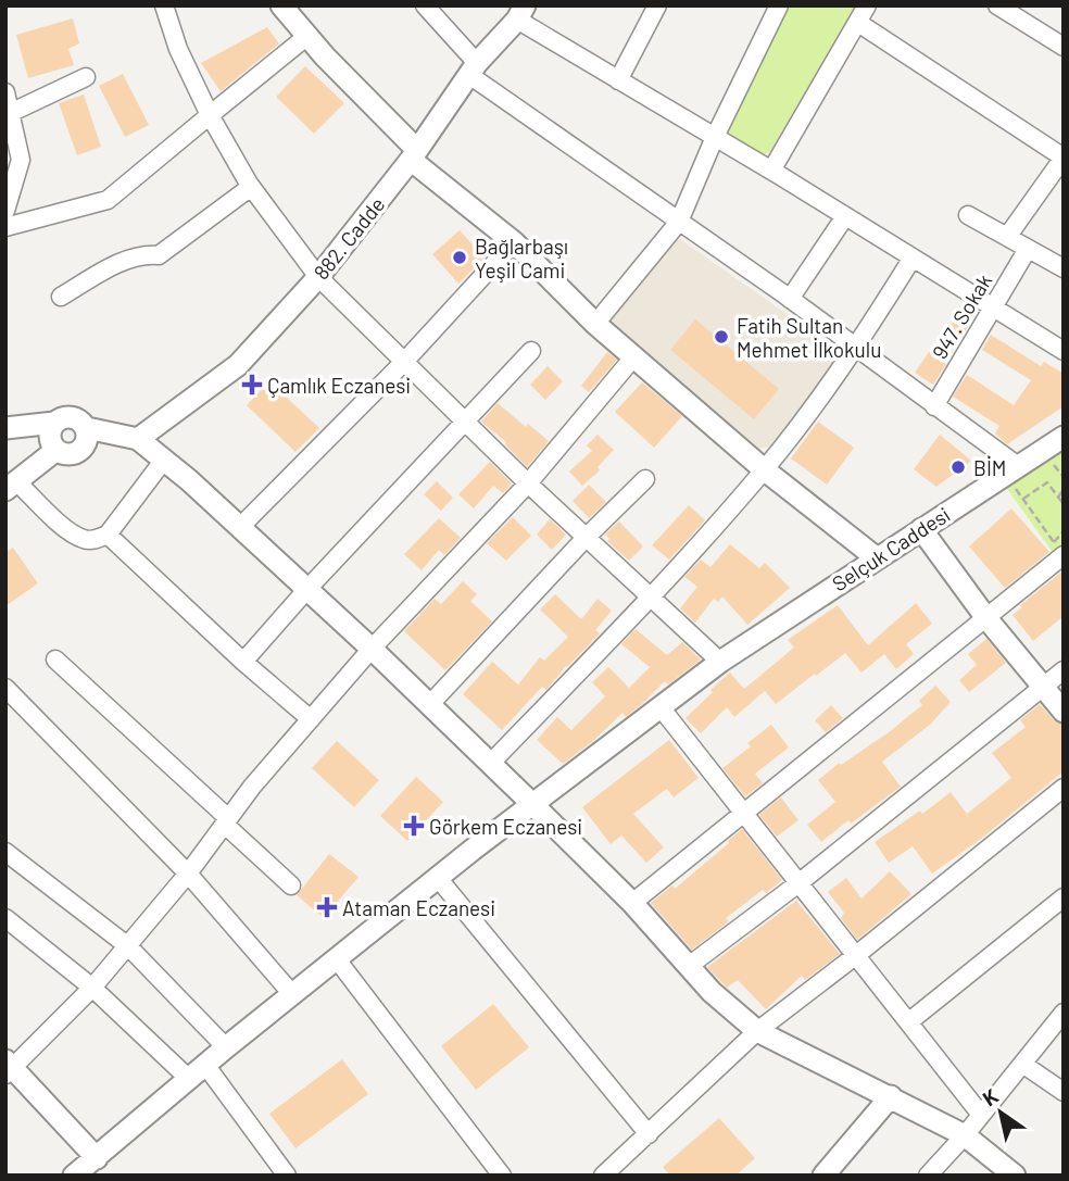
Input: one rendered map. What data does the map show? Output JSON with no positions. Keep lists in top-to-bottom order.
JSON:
{
  "streets": {
    "street": ["882. Cadde", "947. Sokak", "Selçuk Caddesi"]
  },
  "places": {
    "other": ["Bağlarbaşı Yeşil Cami", "Fatih Sultan Mehmet İlkokulu", "BİM"],
    "health": ["Çamlık Eczanesi", "Görkem Eczanesi", "Ataman Eczanesi"]
  },
  "north": "top left"
}
